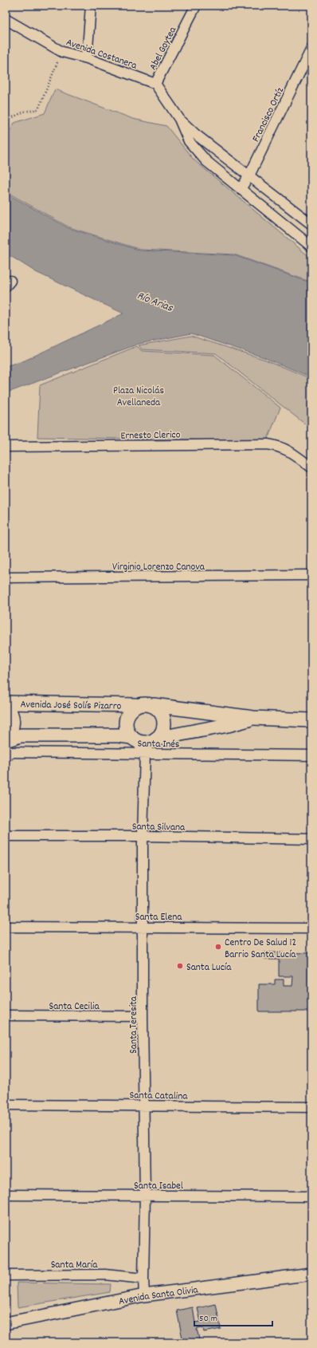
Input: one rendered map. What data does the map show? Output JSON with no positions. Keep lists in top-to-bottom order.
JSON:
{
  "streets": {
    "main road": ["Avenida José Solís Pizarro"],
    "street": [
      "Abel Goytea",
      "Avenida Costanera",
      "Francisco Ortíz",
      "Ernesto Clerico",
      "Virginio Lorenzo Canova",
      "Santa Inés",
      "Santa Silvana",
      "Santa Elena",
      "Santa Cecilia",
      "Santa Teresita",
      "Santa Catalina",
      "Santa Isabel",
      "Santa María",
      "Avenida Santa Olivia"
    ]
  },
  "crossings": [
    ["Abel Goytea", "Avenida Costanera"],
    ["Avenida José Solís Pizarro", "Santa Inés"],
    ["Avenida José Solís Pizarro", "Santa Teresita"],
    ["Santa Inés", "Santa Teresita"],
    ["Santa Silvana", "Santa Teresita"],
    ["Santa Elena", "Santa Teresita"],
    ["Santa Cecilia", "Santa Teresita"],
    ["Santa Teresita", "Santa Catalina"],
    ["Santa Teresita", "Santa Isabel"],
    ["Santa Teresita", "Santa María"],
    ["Santa Teresita", "Avenida Santa Olivia"]
  ],
  "water": ["Río Arias"],
  "parks": ["Plaza Nicolás Avellaneda"],
  "places": ["Centro De Salud 12 Barrio Santa Lucía", "Santa Lucía"],
  "scale_bar": "50 m"
}
